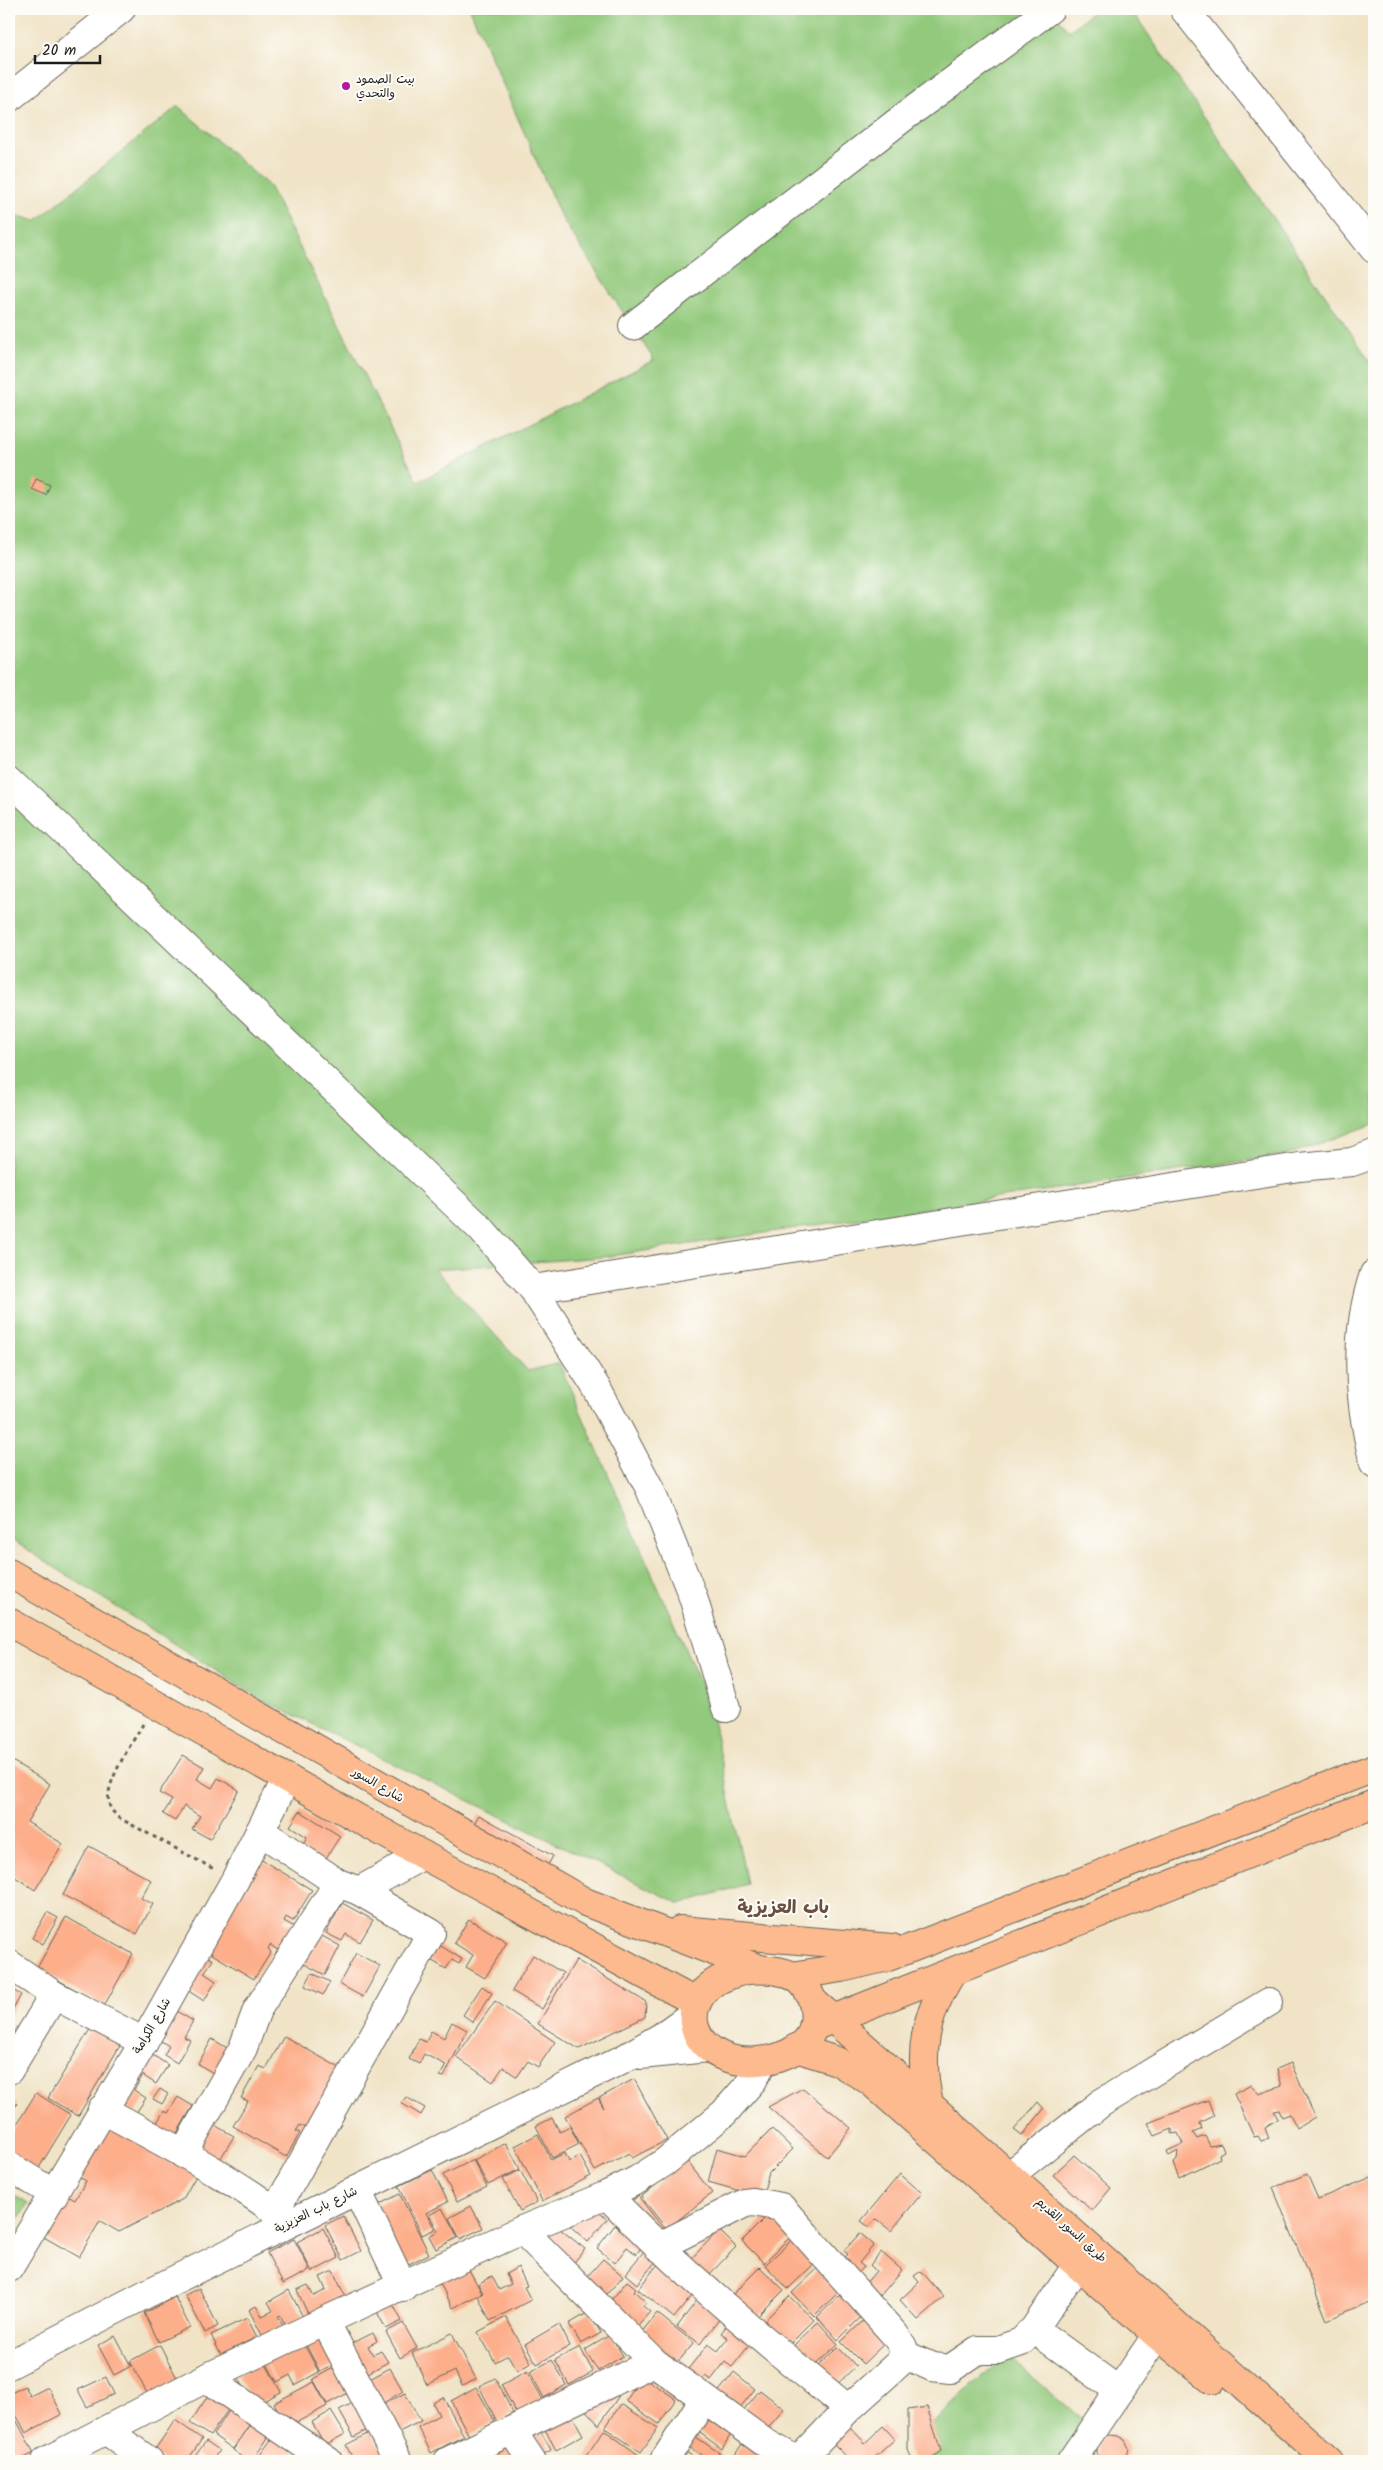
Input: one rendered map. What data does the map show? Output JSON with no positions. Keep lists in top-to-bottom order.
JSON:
{
  "streets": {
    "main road": ["شارع السور", "طريق السور القديم"],
    "street": ["شارع الكرامة", "شارع باب العزيزية"]
  },
  "crossings": [
    ["شارع السور", "شارع باب العزيزية"],
    ["شارع السور", "طريق السور القديم"],
    ["شارع باب العزيزية", "طريق السور القديم"]
  ],
  "districts": ["باب العزيزية"],
  "places": ["بيت الصمود والتحدي"],
  "scale_bar": "20 m"
}
